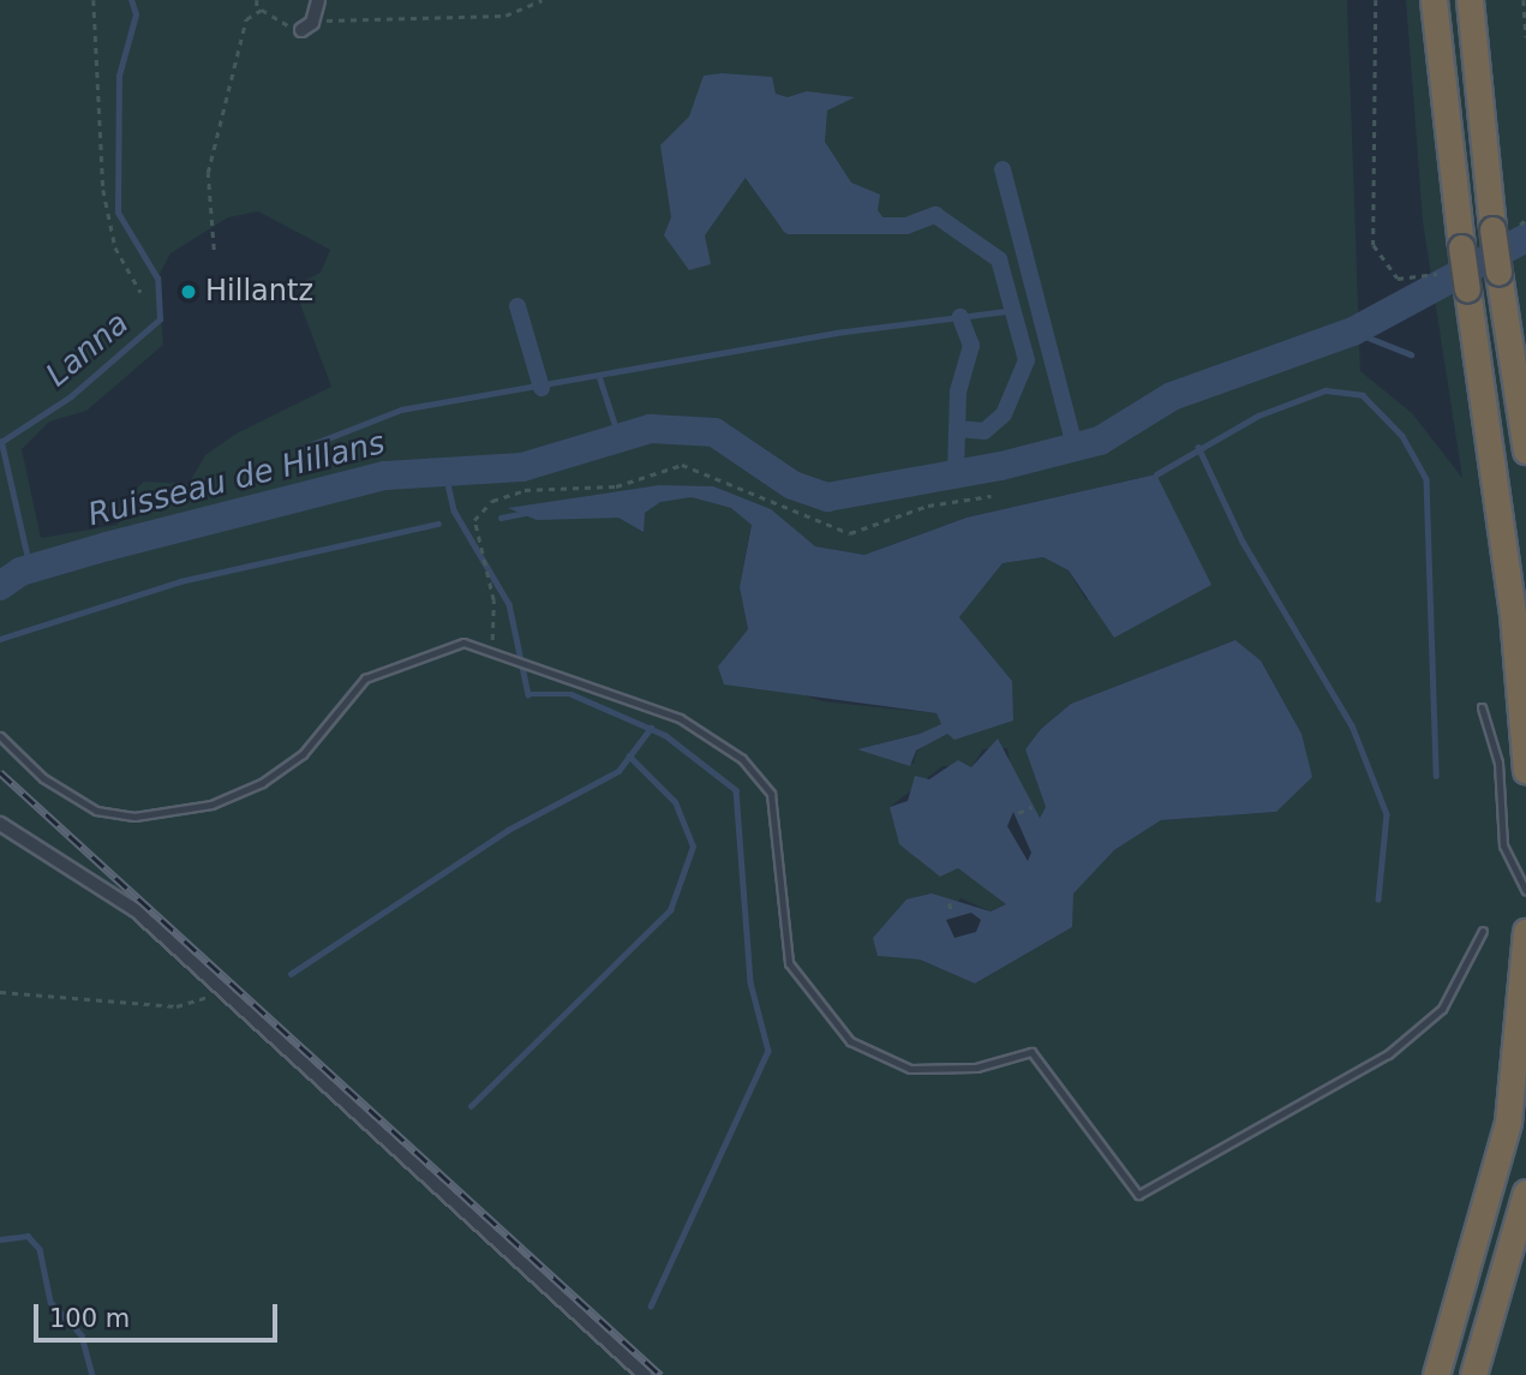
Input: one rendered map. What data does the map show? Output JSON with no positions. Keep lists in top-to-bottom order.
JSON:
{
  "water": ["Lanna", "Ruisseau de Hillans"],
  "places": ["Hillantz"],
  "scale_bar": "100 m"
}
